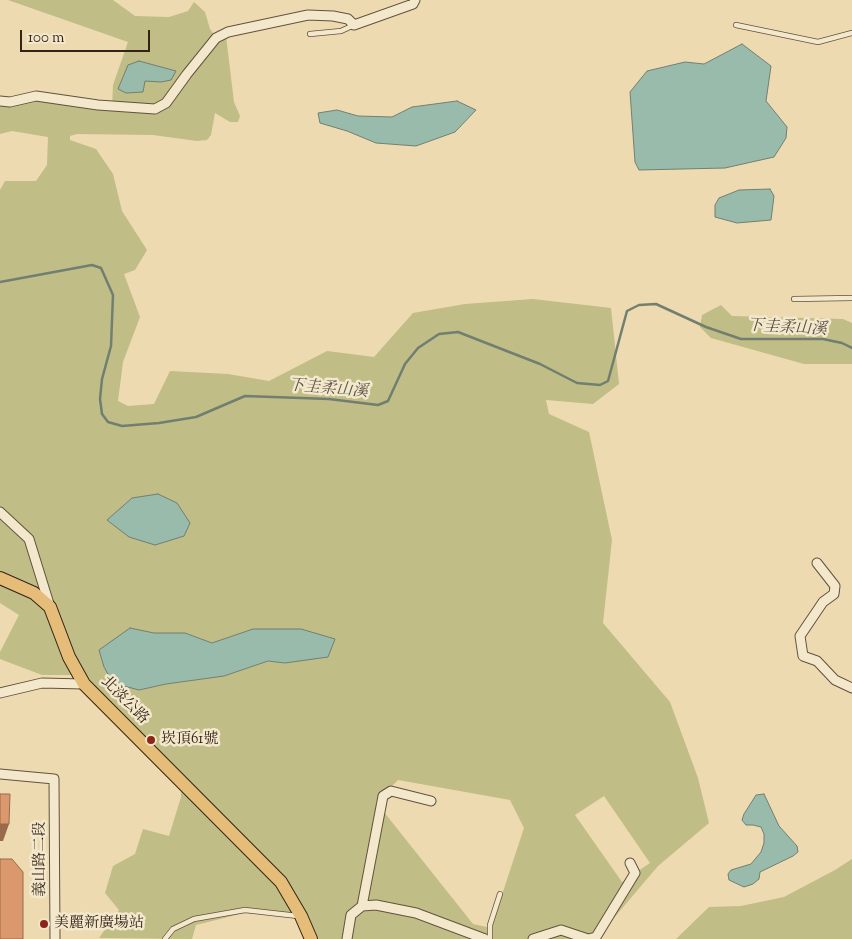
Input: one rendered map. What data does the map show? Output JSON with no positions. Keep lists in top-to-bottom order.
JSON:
{
  "streets": {
    "main road": ["北淡公路"],
    "street": ["義山路二段"]
  },
  "water": ["下圭柔山溪"],
  "places": ["崁頂61號", "美麗新廣場站"],
  "scale_bar": "100 m"
}
